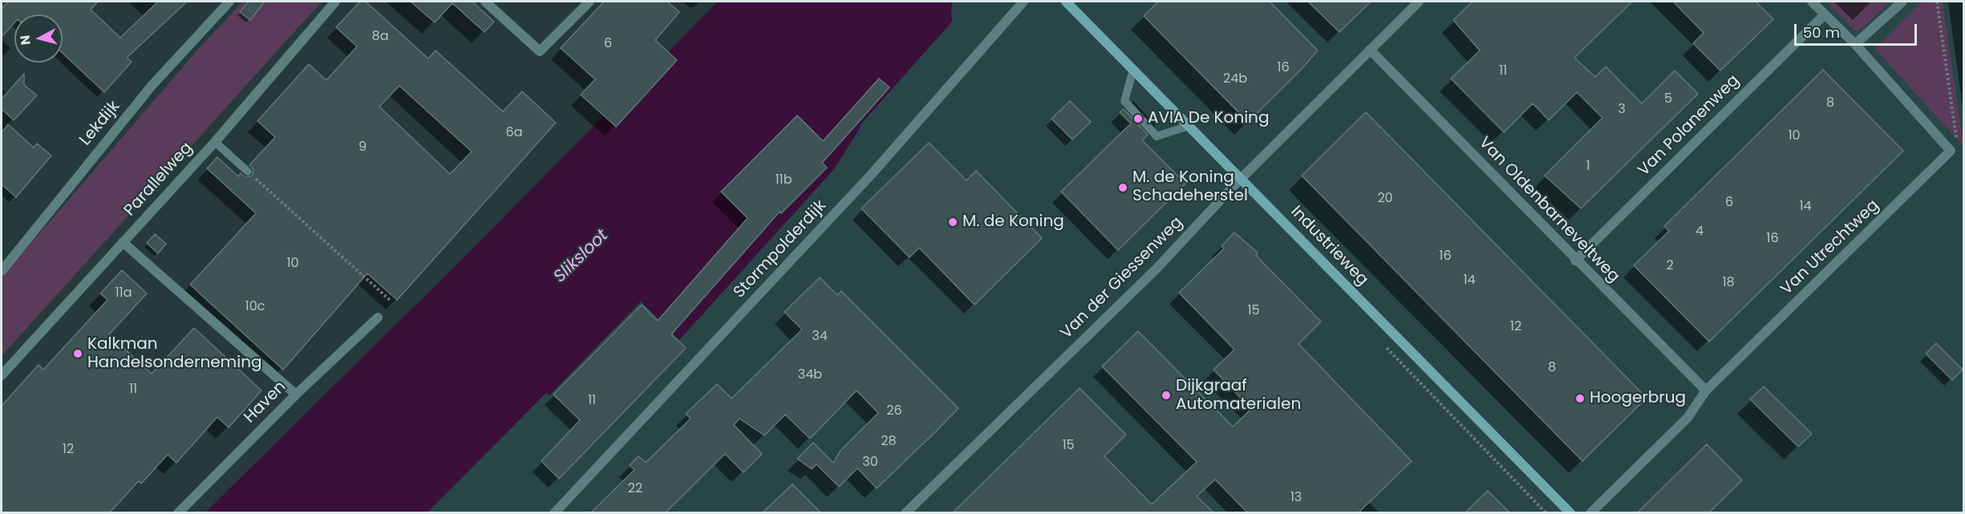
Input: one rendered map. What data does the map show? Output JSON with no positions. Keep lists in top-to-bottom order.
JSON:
{
  "streets": {
    "street": [
      "Lekdijk",
      "Van Polanenweg",
      "Parallelweg",
      "Van Oldenbarneveltweg",
      "Industrieweg",
      "Van Utrechtweg",
      "Stormpolderdijk",
      "Van der Giessenweg",
      "Haven"
    ]
  },
  "crossings": [
    ["Van Polanenweg", "Van Oldenbarneveltweg"],
    ["Van Oldenbarneveltweg", "Van Utrechtweg"],
    ["Van Oldenbarneveltweg", "Van der Giessenweg"],
    ["Industrieweg", "Van der Giessenweg"]
  ],
  "water": ["Sliksloot"],
  "places": [
    "AVIA De Koning",
    "M. de Koning Schadeherstel",
    "M. de Koning",
    "Kalkman Handelsonderneming",
    "Dijkgraaf Automaterialen",
    "Hoogerbrug"
  ],
  "house_numbers": [
    "8a",
    "6",
    "16",
    "11",
    "24b",
    "5",
    "8",
    "3",
    "6a",
    "10",
    "9",
    "1",
    "11b",
    "20",
    "6",
    "14",
    "4",
    "16",
    "16",
    "10",
    "2",
    "14",
    "18",
    "11a",
    "10c",
    "15",
    "12",
    "34",
    "8",
    "34b",
    "11",
    "11",
    "26",
    "28",
    "15",
    "12",
    "30",
    "22",
    "13"
  ],
  "scale_bar": "50 m",
  "north": "left"
}
